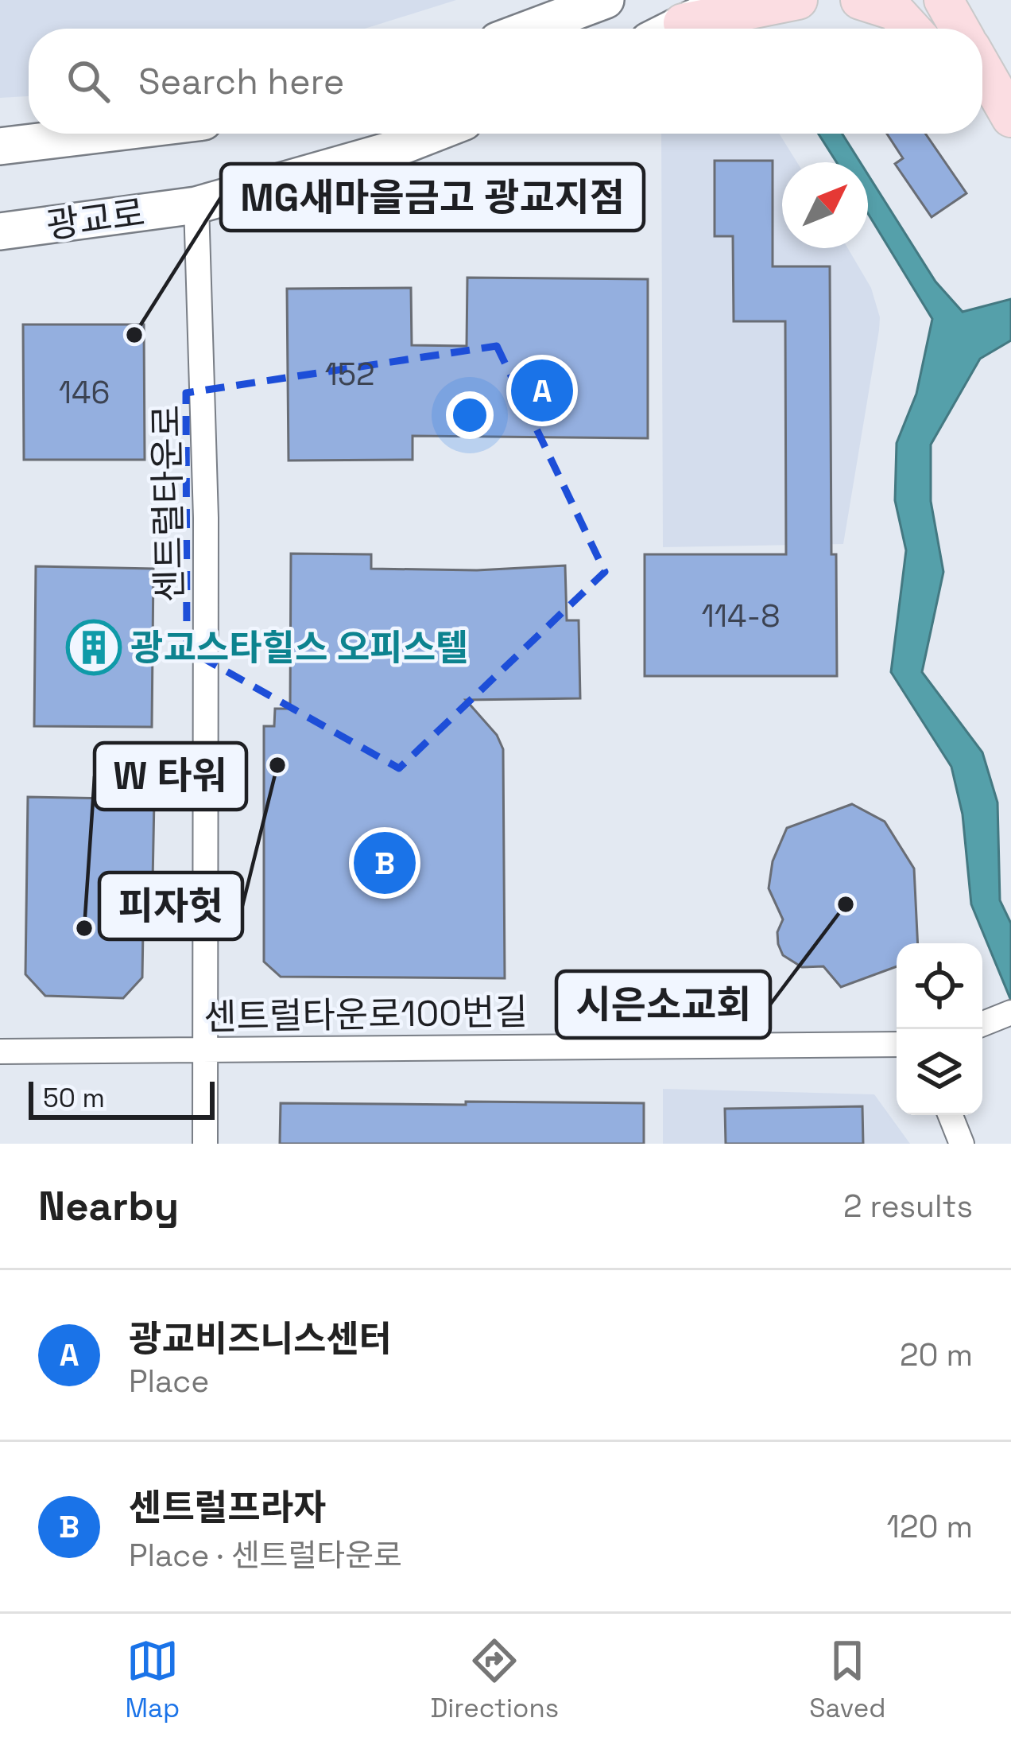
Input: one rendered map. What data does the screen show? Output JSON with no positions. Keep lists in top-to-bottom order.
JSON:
{
  "streets": {
    "main road": ["광교로"],
    "street": ["센트럴타운로", "센트럴타운로100번길"]
  },
  "crossings": [
    ["광교로", "센트럴타운로"],
    ["센트럴타운로", "센트럴타운로100번길"]
  ],
  "places": {
    "other": [
      "MG새마을금고 광교지점",
      "피자헛",
      "시은소교회",
      "W 타워"
    ],
    "building": ["광교스타힐스 오피스텔"]
  },
  "house_numbers": ["152", "146", "114-8"],
  "scale_bar": "50 m",
  "north": "top right",
  "page": {
    "search": "Search here",
    "pins": ["A", "B"],
    "scale": "50 m",
    "heading": ["Nearby", "2 results"],
    "list": [
      {
        "mark": "A",
        "name": "광교비즈니스센터",
        "note": "Place",
        "value": "20 m"
      },
      {
        "mark": "B",
        "name": "센트럴프라자",
        "note": "Place · 센트럴타운로",
        "value": "120 m"
      }
    ],
    "nav": ["Map", "Directions", "Saved"]
  }
}
